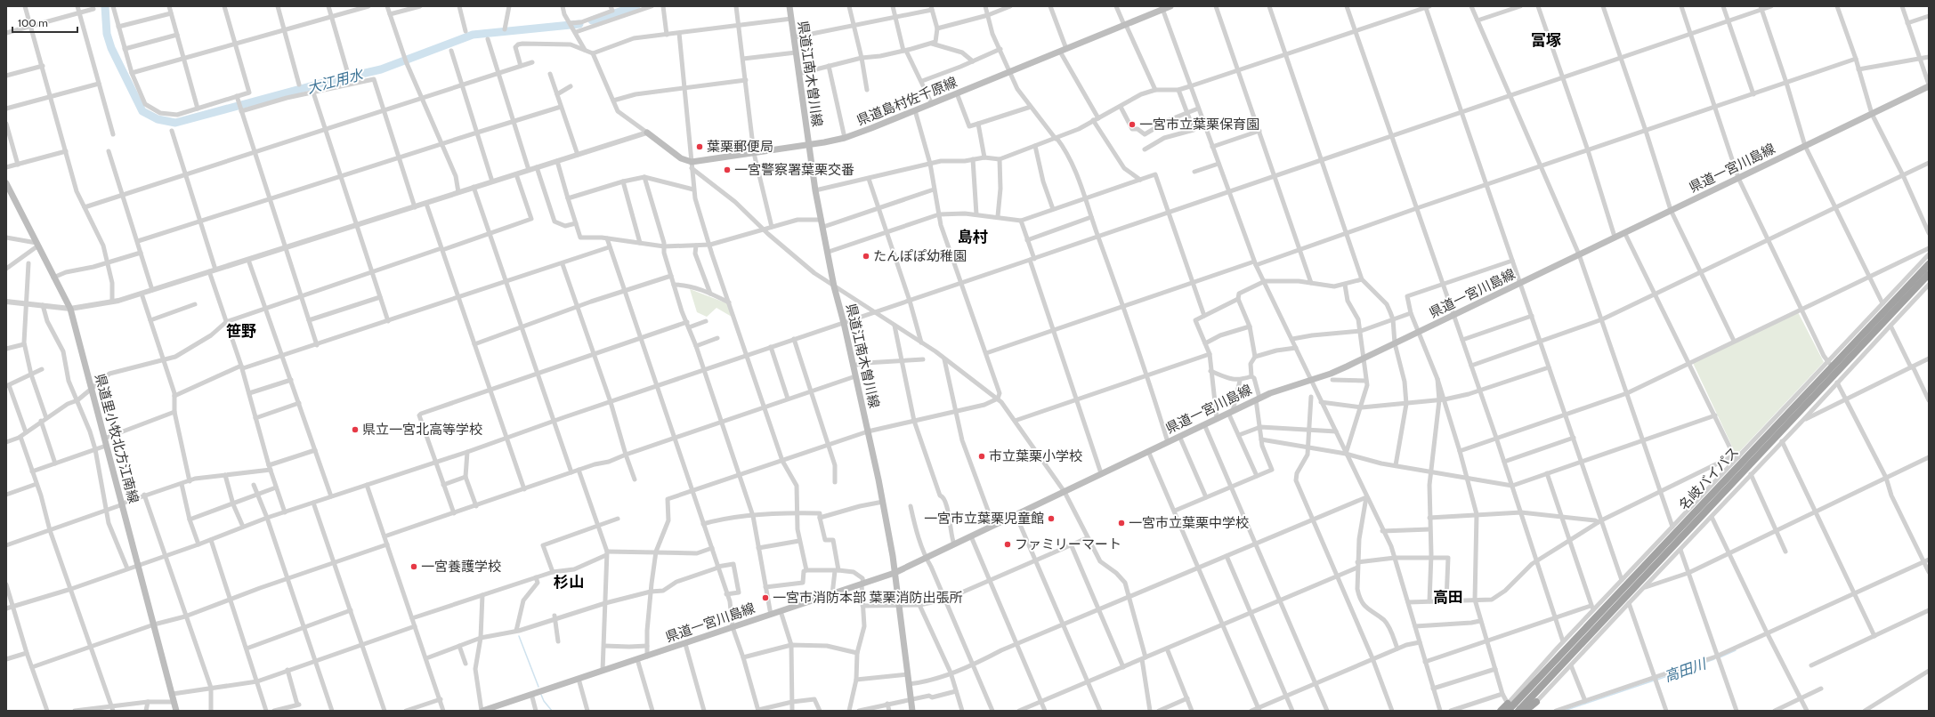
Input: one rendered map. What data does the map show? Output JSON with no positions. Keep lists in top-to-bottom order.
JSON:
{
  "streets": {
    "highway": ["名岐バイパス"],
    "main road": [
      "県道江南木曽川線",
      "県道島村佐千原線",
      "県道一宮川島線",
      "県道里小牧北方江南線"
    ]
  },
  "crossings": [
    ["県道江南木曽川線", "県道島村佐千原線"],
    ["県道江南木曽川線", "県道一宮川島線"]
  ],
  "districts": [
    "富塚",
    "島村",
    "笹野",
    "杉山",
    "高田"
  ],
  "water": ["大江用水", "高田川"],
  "places": [
    "一宮市立葉栗保育園",
    "葉栗郵便局",
    "一宮警察署葉栗交番",
    "たんぽぽ幼稚園",
    "県立一宮北高等学校",
    "市立葉栗小学校",
    "一宮市立葉栗児童館",
    "一宮市立葉栗中学校",
    "ファミリーマート",
    "一宮養護学校",
    "一宮市消防本部 葉栗消防出張所"
  ],
  "scale_bar": "100 m"
}
